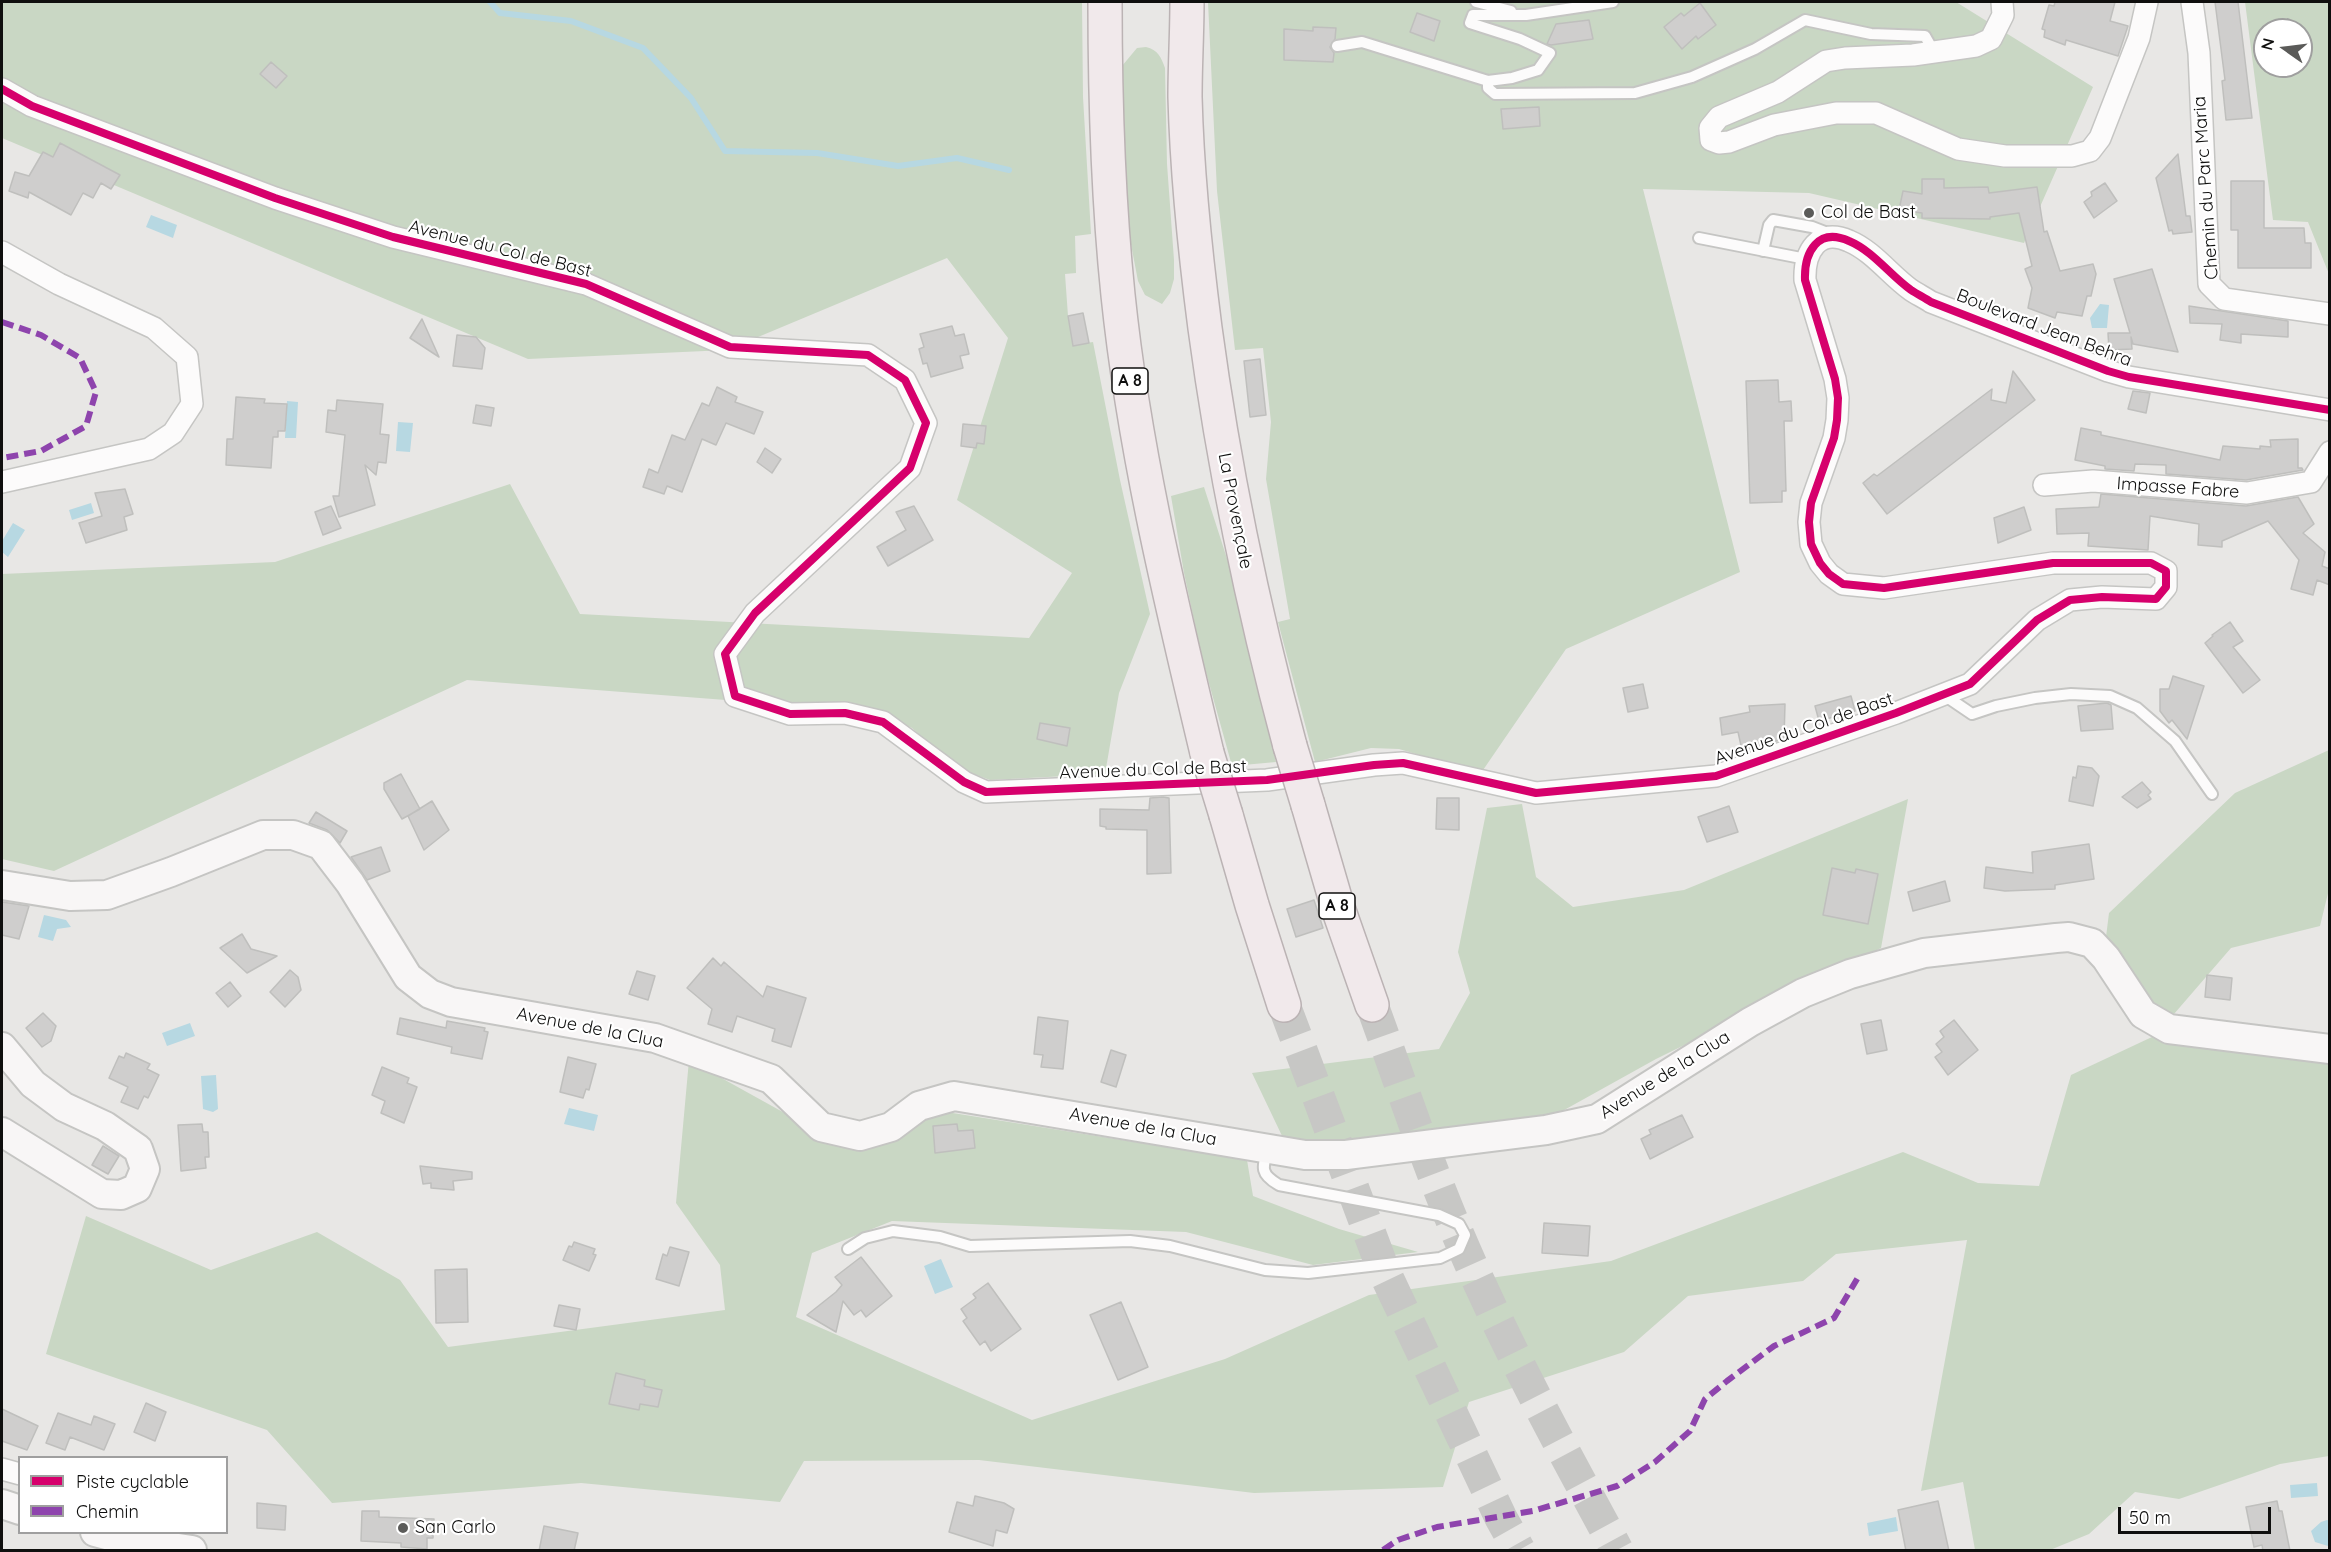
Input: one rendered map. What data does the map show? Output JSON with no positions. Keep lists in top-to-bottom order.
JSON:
{
  "streets": {
    "highway": ["A 8", "La Provençale"],
    "street": [
      "Chemin du Parc Maria",
      "Avenue du Col de Bast",
      "Boulevard Jean Behra",
      "Impasse Fabre",
      "Avenue de la Clua"
    ]
  },
  "places": ["Col de Bast", "San Carlo"],
  "legend": ["Piste cyclable", "Chemin"],
  "scale_bar": "50 m",
  "north": "left"
}
